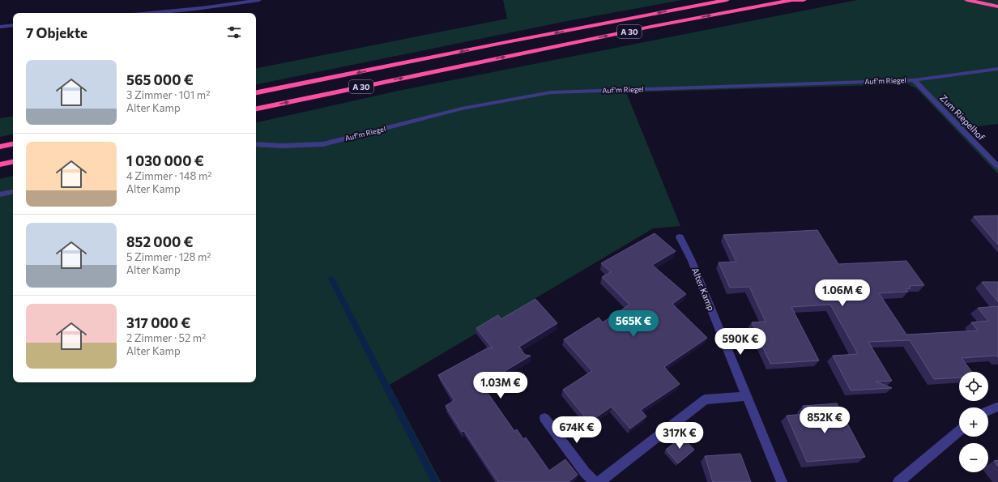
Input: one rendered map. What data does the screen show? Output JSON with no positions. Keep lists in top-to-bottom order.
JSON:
{
  "streets": {
    "highway": ["A 30"],
    "street": ["Auf'm Riegel", "Zum Riepelhof", "Alter Kamp"]
  },
  "crossings": [
    ["Auf'm Riegel", "Zum Riepelhof"]
  ],
  "page": {
    "heading": "7 Objekte",
    "list": [
      {
        "name": "565 000 €",
        "note": "3 Zimmer · 101 m² · Alter Kamp"
      },
      {
        "name": "1 030 000 €",
        "note": "4 Zimmer · 148 m² · Alter Kamp"
      },
      {
        "name": "852 000 €",
        "note": "5 Zimmer · 128 m² · Alter Kamp"
      },
      {
        "name": "317 000 €",
        "note": "2 Zimmer · 52 m² · Alter Kamp"
      }
    ],
    "price": [
      "1.06M €",
      "565K €",
      "590K €",
      "1.03M €",
      "852K €",
      "674K €",
      "317K €"
    ],
    "map_buttons": ["+", "−"]
  }
}
